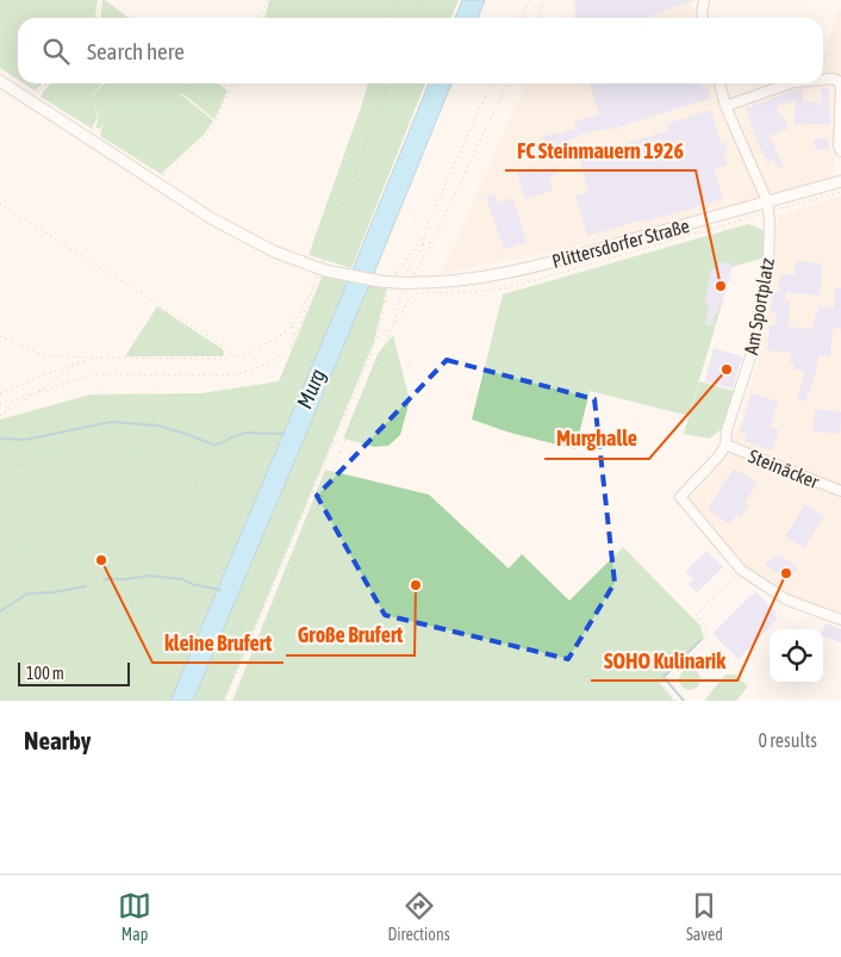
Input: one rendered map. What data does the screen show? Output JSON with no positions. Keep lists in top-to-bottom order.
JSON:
{
  "streets": {
    "main road": ["Plittersdorfer Straße"],
    "street": ["Am Sportplatz", "Steinäcker"]
  },
  "crossings": [
    ["Plittersdorfer Straße", "Am Sportplatz"],
    ["Am Sportplatz", "Steinäcker"]
  ],
  "water": ["Murg"],
  "places": [
    "FC Steinmauern 1926",
    "Murghalle",
    "kleine Brufert",
    "SOHO Kulinarik",
    "Große Brufert"
  ],
  "scale_bar": "100 m",
  "page": {
    "search": "Search here",
    "scale": "100 m",
    "heading": ["Nearby", "0 results"],
    "nav": ["Map", "Directions", "Saved"]
  }
}
